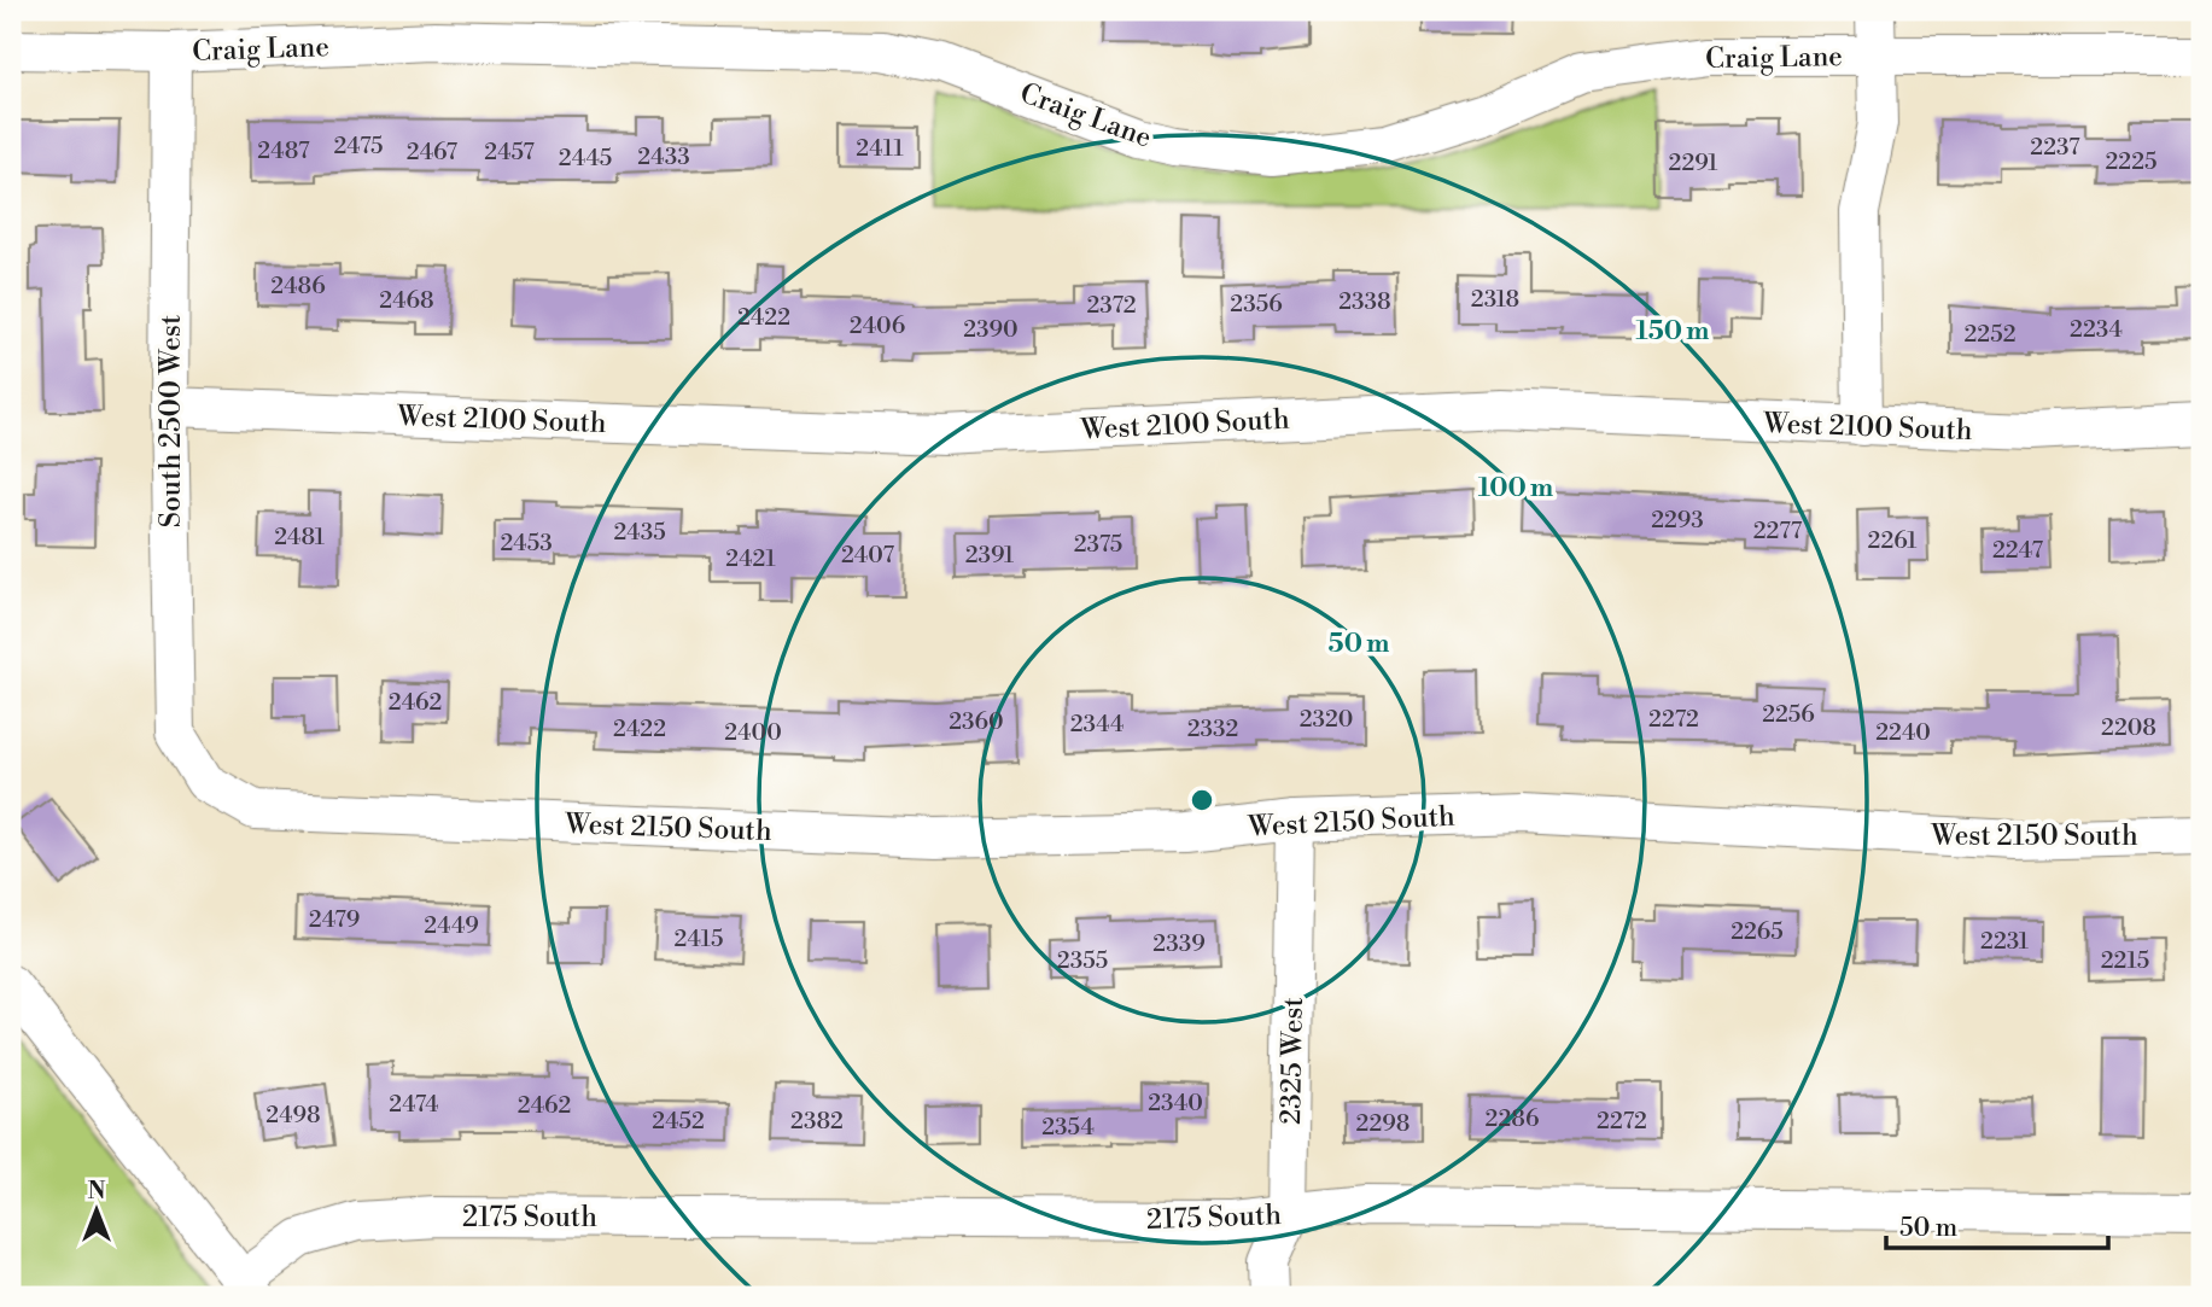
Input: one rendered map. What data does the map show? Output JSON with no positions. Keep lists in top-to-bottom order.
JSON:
{
  "streets": {
    "street": [
      "Craig Lane",
      "West 2100 South",
      "South 2500 West",
      "West 2150 South",
      "2325 West",
      "2175 South"
    ]
  },
  "crossings": [
    ["Craig Lane", "South 2500 West"],
    ["West 2100 South", "South 2500 West"],
    ["South 2500 West", "West 2150 South"],
    ["West 2150 South", "2325 West"],
    ["2325 West", "2175 South"]
  ],
  "house_numbers": [
    "2475",
    "2237",
    "2411",
    "2487",
    "2467",
    "2457",
    "2433",
    "2445",
    "2225",
    "2291",
    "2486",
    "2318",
    "2468",
    "2338",
    "2356",
    "2372",
    "2422",
    "2406",
    "2390",
    "2234",
    "2252",
    "2293",
    "2277",
    "2435",
    "2481",
    "2261",
    "2453",
    "2375",
    "2247",
    "2407",
    "2391",
    "2421",
    "2462",
    "2256",
    "2320",
    "2272",
    "2360",
    "2344",
    "2208",
    "2422",
    "2332",
    "2400",
    "2240",
    "2479",
    "2449",
    "2265",
    "2415",
    "2231",
    "2339",
    "2355",
    "2215",
    "2340",
    "2474",
    "2462",
    "2498",
    "2286",
    "2452",
    "2382",
    "2272",
    "2298",
    "2354"
  ],
  "scale_bar": "50 m",
  "north": "top",
  "rings": ["150 m", "100 m", "50 m"]
}
